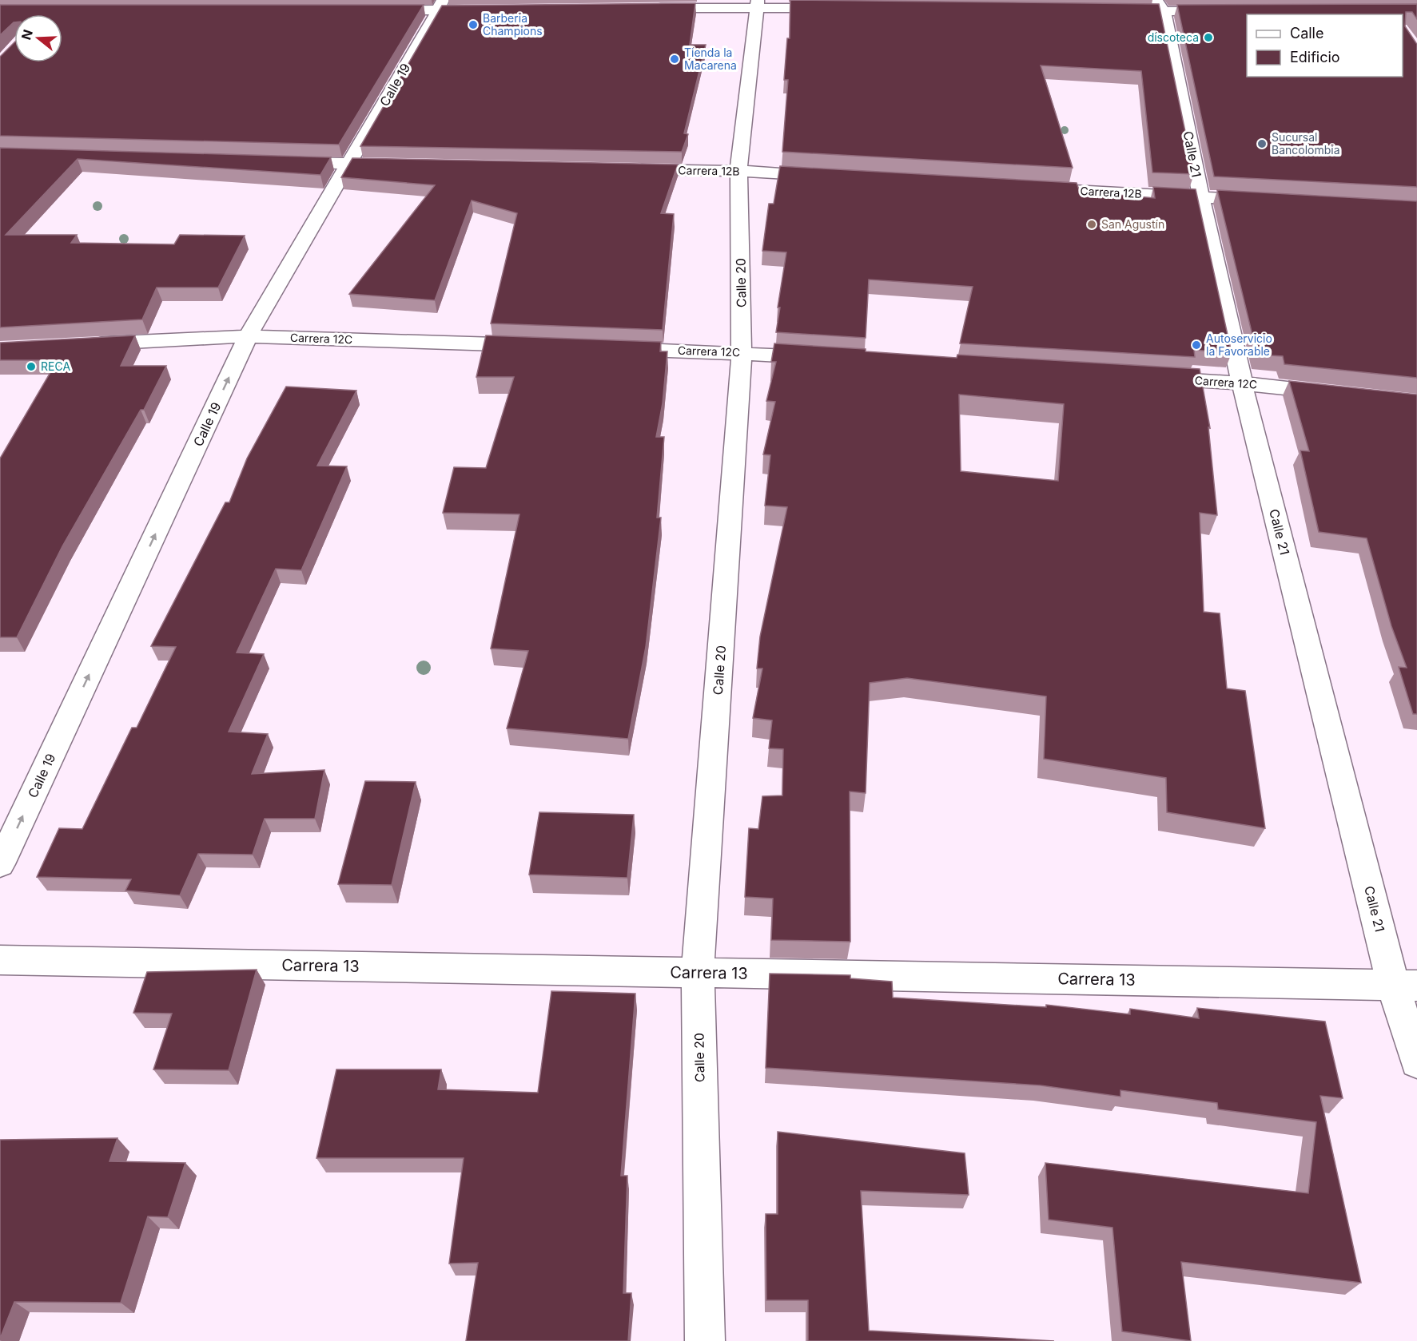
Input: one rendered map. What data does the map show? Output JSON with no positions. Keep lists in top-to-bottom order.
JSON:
{
  "streets": {
    "street": [
      "Calle 19",
      "Calle 21",
      "Carrera 12B",
      "Calle 20",
      "Carrera 12C",
      "Carrera 13"
    ]
  },
  "crossings": [
    ["Calle 19", "Carrera 12C"],
    ["Calle 21", "Carrera 12B"],
    ["Calle 21", "Carrera 12C"],
    ["Calle 21", "Carrera 13"],
    ["Carrera 12B", "Calle 20"],
    ["Calle 20", "Carrera 12C"],
    ["Calle 20", "Carrera 13"]
  ],
  "one_way": ["Calle 19"],
  "places": [
    "Barberia Champions",
    "discoteca",
    "Tienda la Macarena",
    "Sucursal Bancolombia",
    "San Agustín",
    "Autoservicio la Favorable",
    "RECA"
  ],
  "legend": ["Calle", "Edificio"],
  "north": "left"
}
